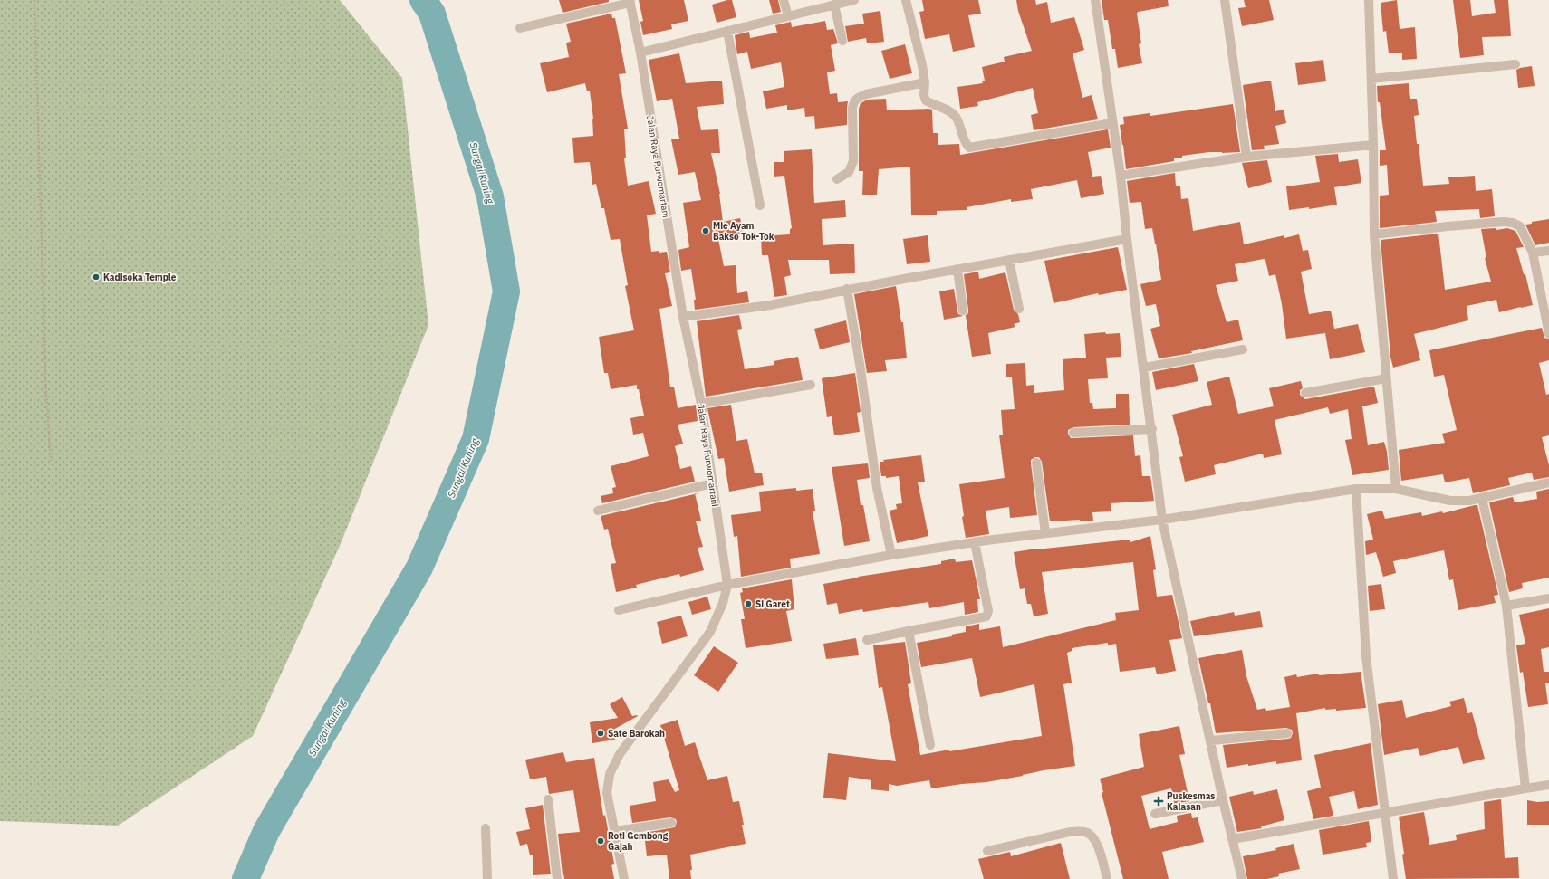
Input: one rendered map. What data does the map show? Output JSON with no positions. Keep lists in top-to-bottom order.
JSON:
{
  "streets": {
    "street": ["Jalan Raya Purwomartani"]
  },
  "water": ["Sungai Kuning"],
  "places": {
    "other": [
      "Mie Ayam Bakso Tok-Tok",
      "Kadisoka Temple",
      "Si Garet",
      "Sate Barokah",
      "Roti Gembong Gajah"
    ],
    "health": ["Puskesmas Kalasan"]
  }
}
